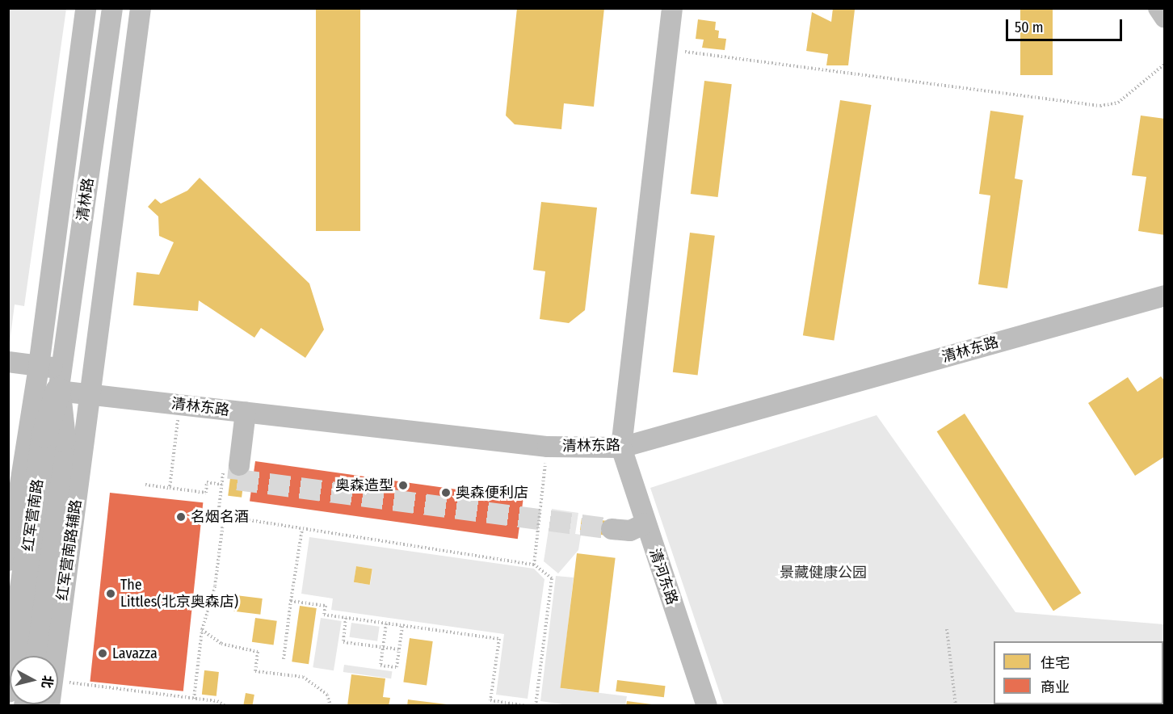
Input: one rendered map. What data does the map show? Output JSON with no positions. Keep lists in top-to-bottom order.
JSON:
{
  "streets": {
    "main road": ["红军营南路"],
    "street": [
      "清林路",
      "清林东路",
      "红军营南路辅路",
      "清河东路"
    ]
  },
  "crossings": [
    ["清林路", "清林东路"],
    ["清林路", "红军营南路"],
    ["清林东路", "红军营南路"],
    ["清林东路", "红军营南路辅路"],
    ["清林东路", "清河东路"]
  ],
  "parks": ["景藏健康公园"],
  "places": [
    "奥森造型",
    "奥森便利店",
    "名烟名酒",
    "The Littles(北京奥森店)",
    "Lavazza"
  ],
  "legend": ["住宅", "商业"],
  "scale_bar": "50 m",
  "north": "right"
}
